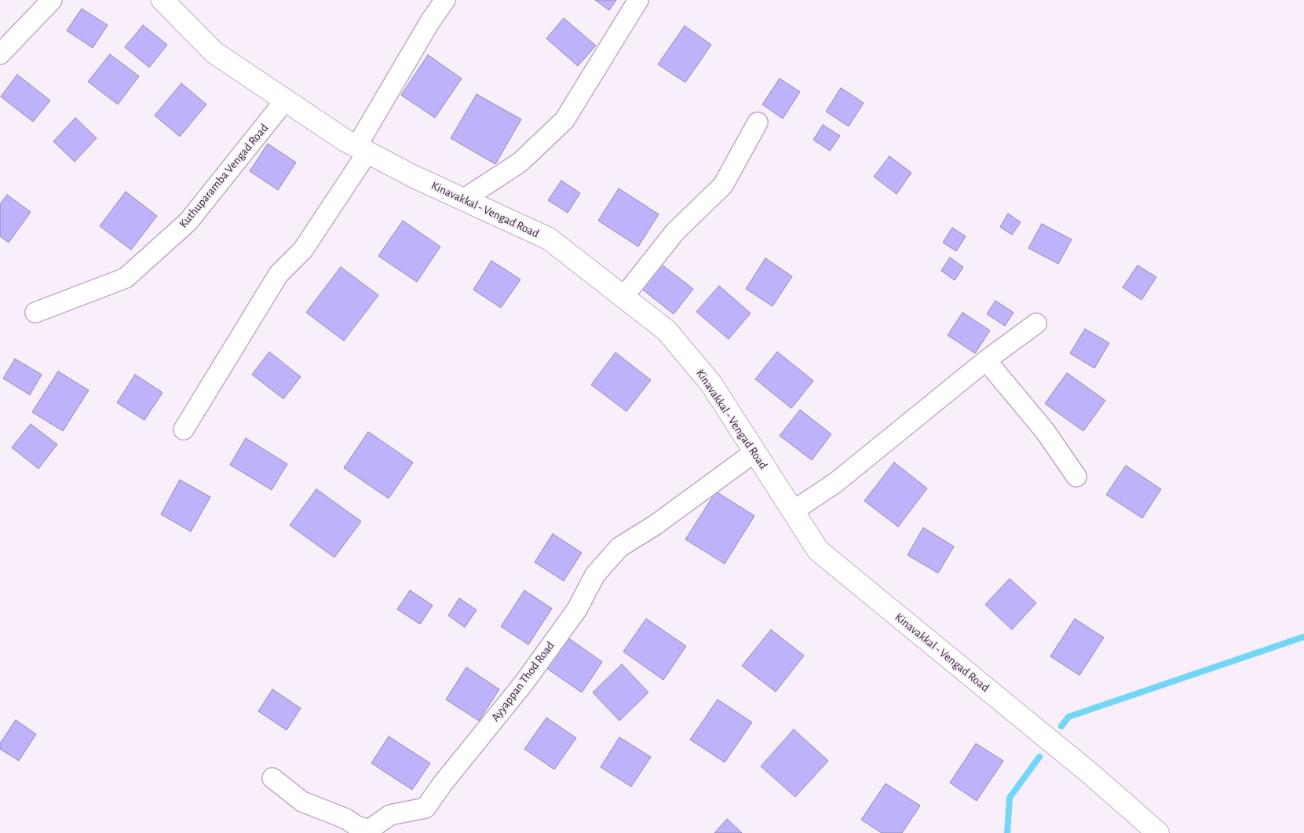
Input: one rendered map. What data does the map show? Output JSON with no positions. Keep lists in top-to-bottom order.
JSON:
{
  "streets": {
    "main road": ["Kinavakkal - Vengad Road"],
    "street": ["Kuthuparamba Vengad Road", "Ayyappan Thod Road"]
  },
  "crossings": [
    ["Kuthuparamba Vengad Road", "Kinavakkal - Vengad Road"],
    ["Kinavakkal - Vengad Road", "Ayyappan Thod Road"]
  ]
}
